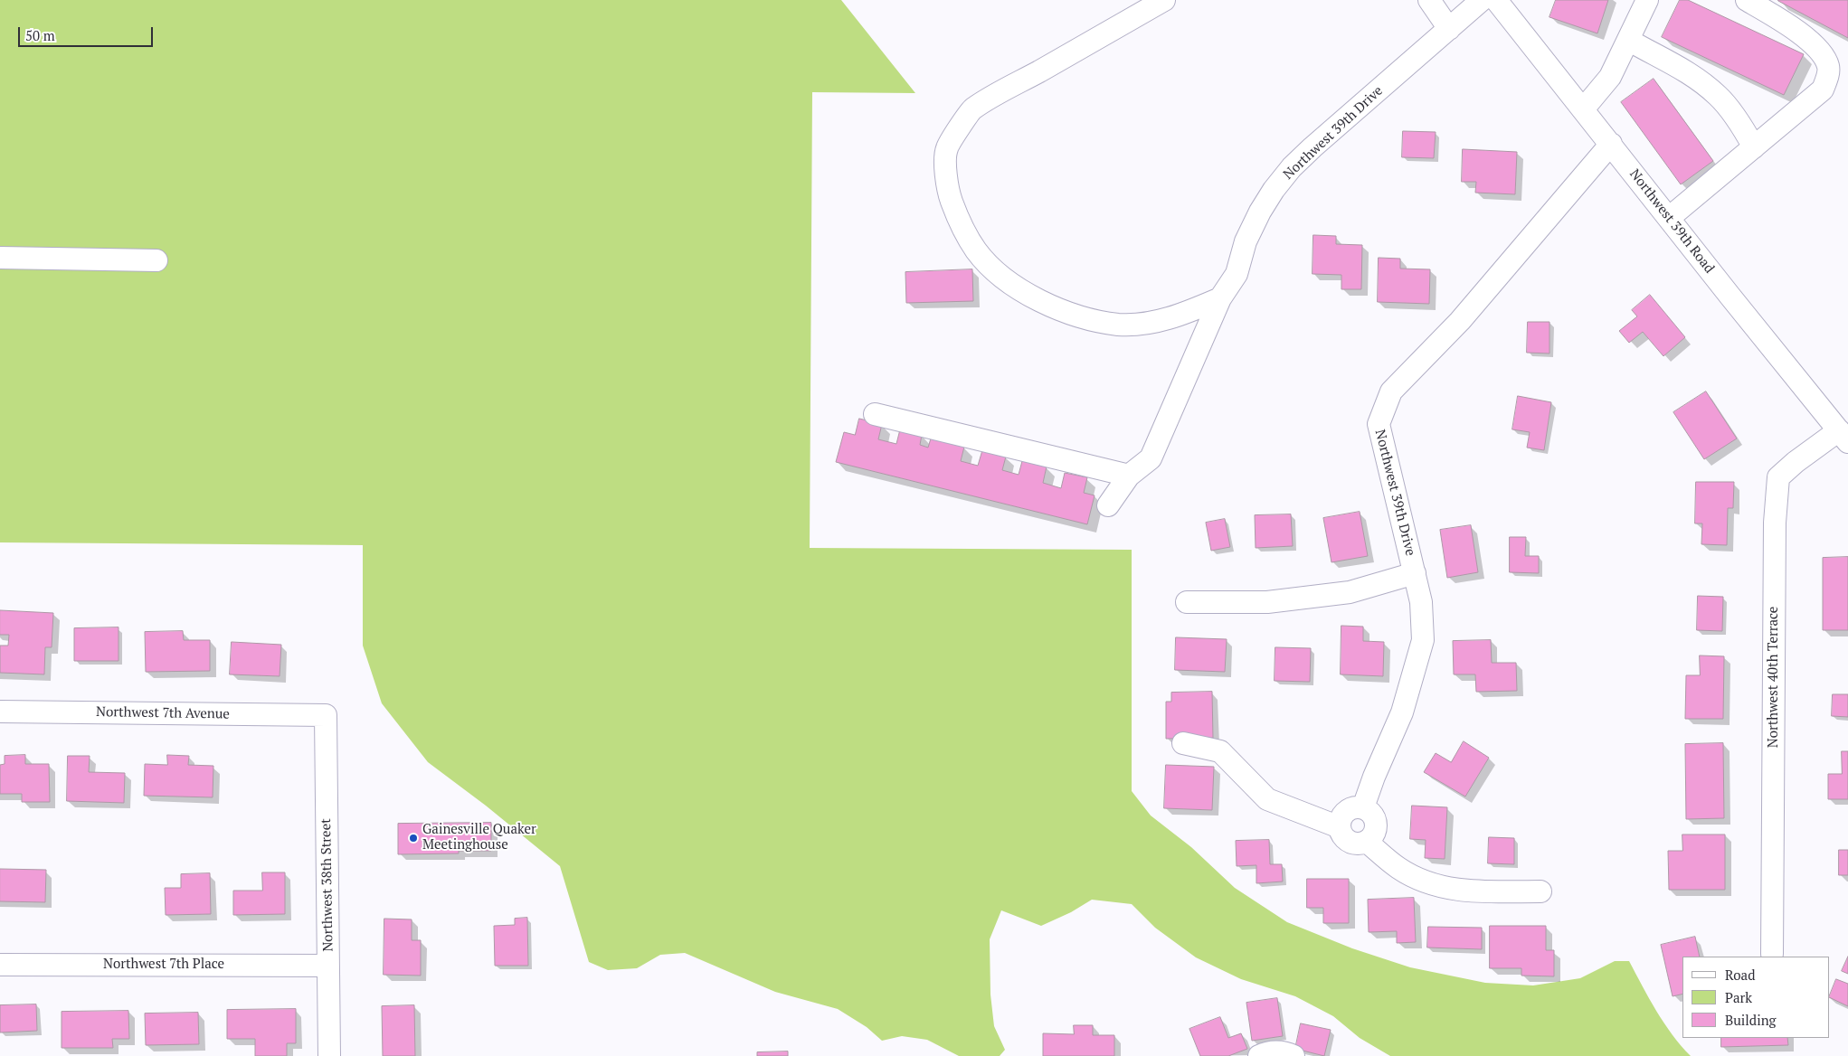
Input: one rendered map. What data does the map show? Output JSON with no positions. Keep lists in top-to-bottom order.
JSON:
{
  "streets": {
    "street": [
      "Northwest 39th Drive",
      "Northwest 39th Road",
      "Northwest 40th Terrace",
      "Northwest 7th Avenue",
      "Northwest 38th Street",
      "Northwest 7th Place"
    ]
  },
  "crossings": [
    ["Northwest 39th Drive", "Northwest 39th Road"],
    ["Northwest 39th Road", "Northwest 40th Terrace"],
    ["Northwest 7th Avenue", "Northwest 38th Street"],
    ["Northwest 38th Street", "Northwest 7th Place"]
  ],
  "places": ["Gainesville Quaker Meetinghouse"],
  "legend": ["Road", "Park", "Building"],
  "scale_bar": "50 m"
}
